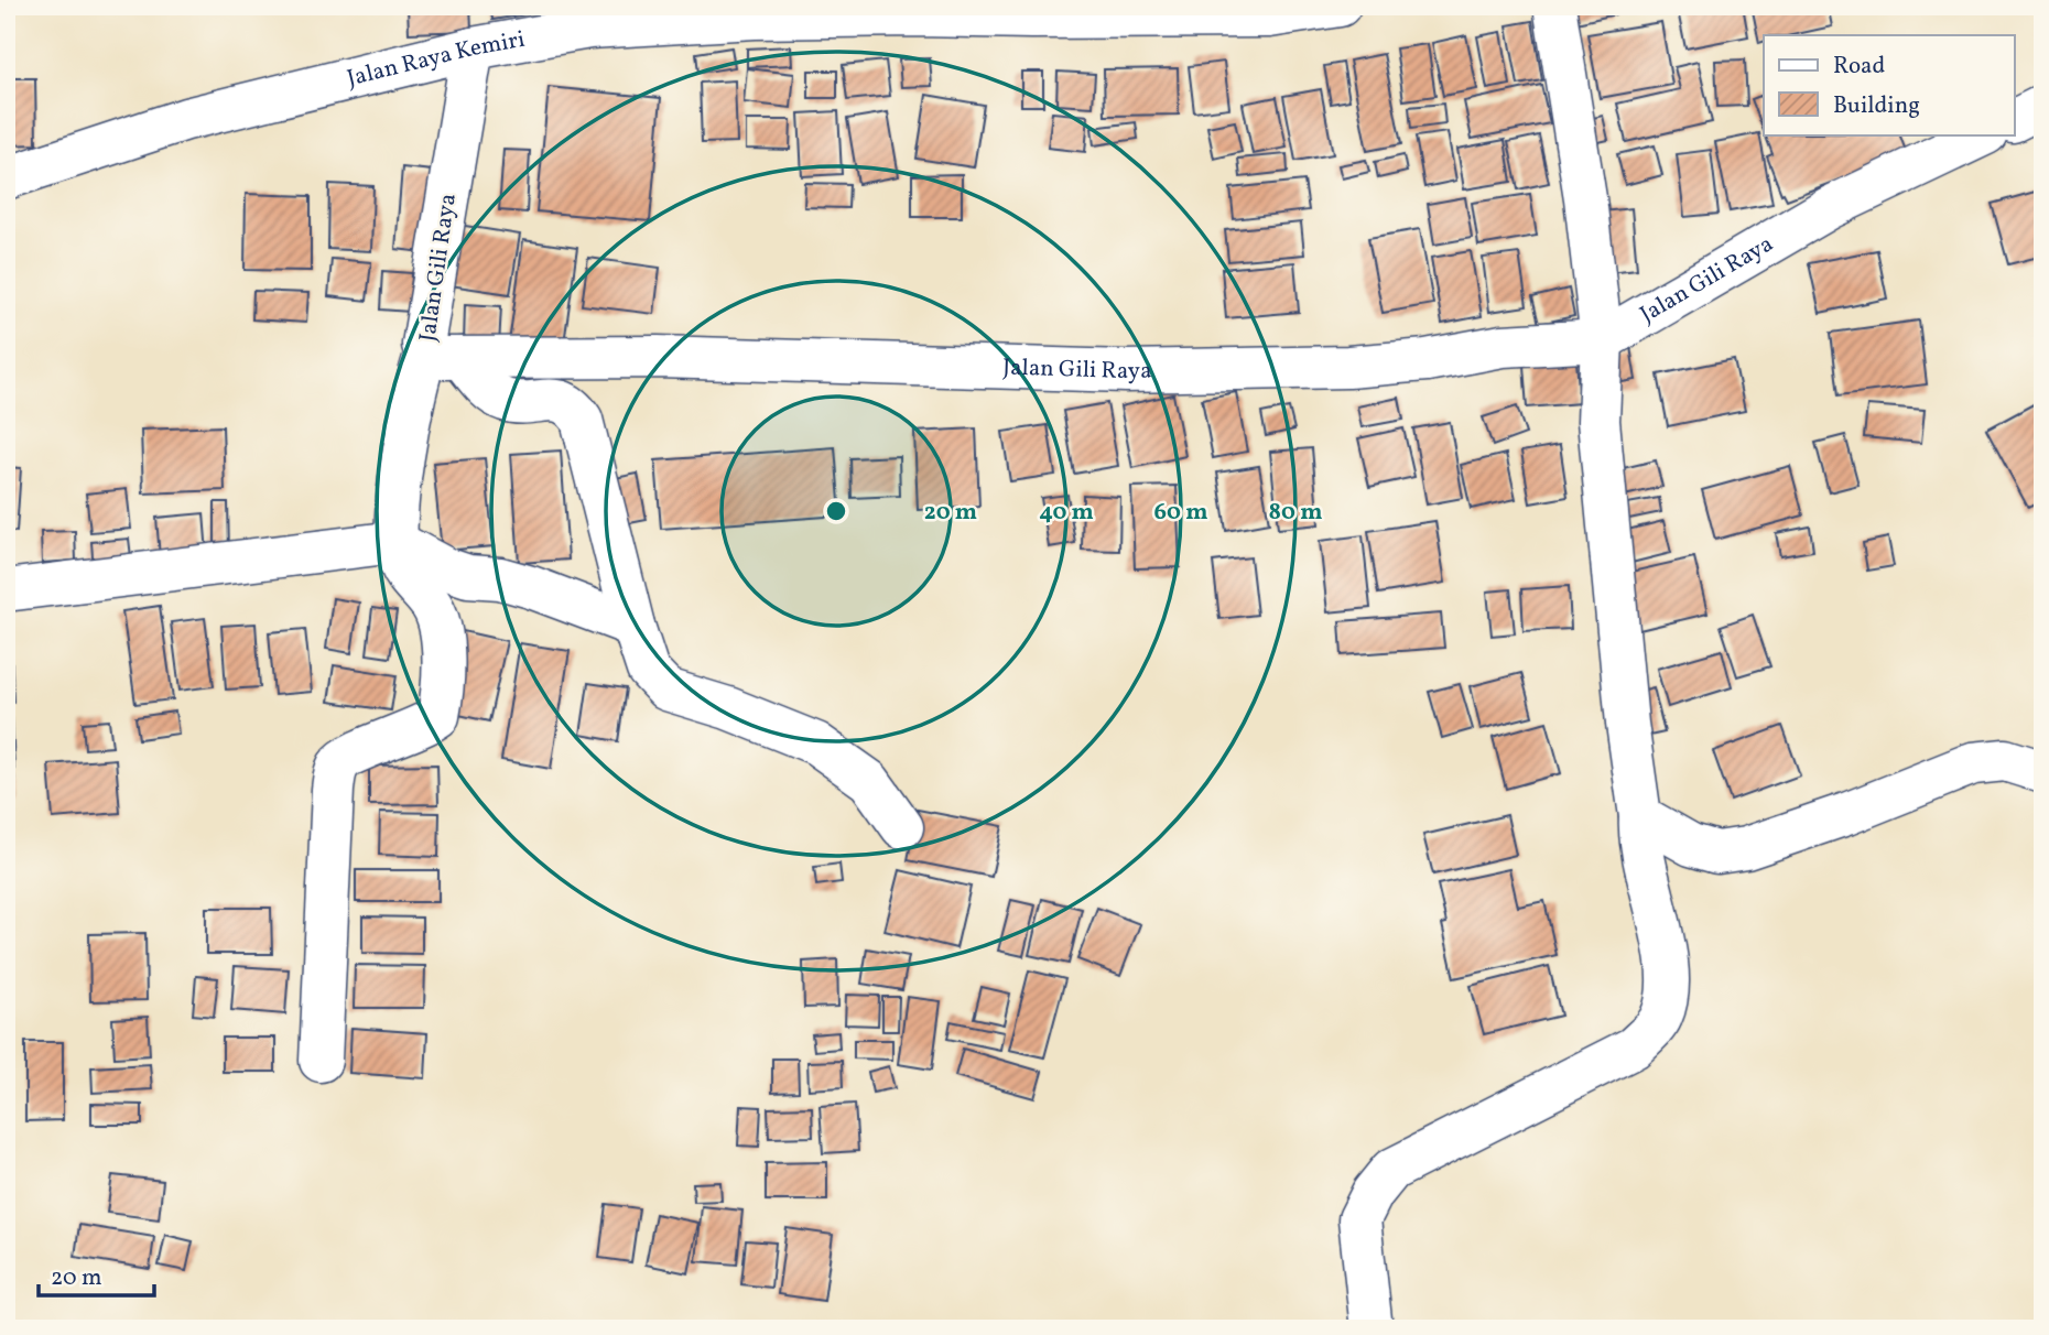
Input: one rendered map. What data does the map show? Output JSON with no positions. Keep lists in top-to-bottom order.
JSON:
{
  "streets": {
    "street": ["Jalan Raya Kemiri", "Jalan Gili Raya"]
  },
  "crossings": [
    ["Jalan Raya Kemiri", "Jalan Gili Raya"]
  ],
  "legend": ["Road", "Building"],
  "scale_bar": "20 m",
  "rings": [
    "20 m",
    "40 m",
    "60 m",
    "80 m"
  ]
}
